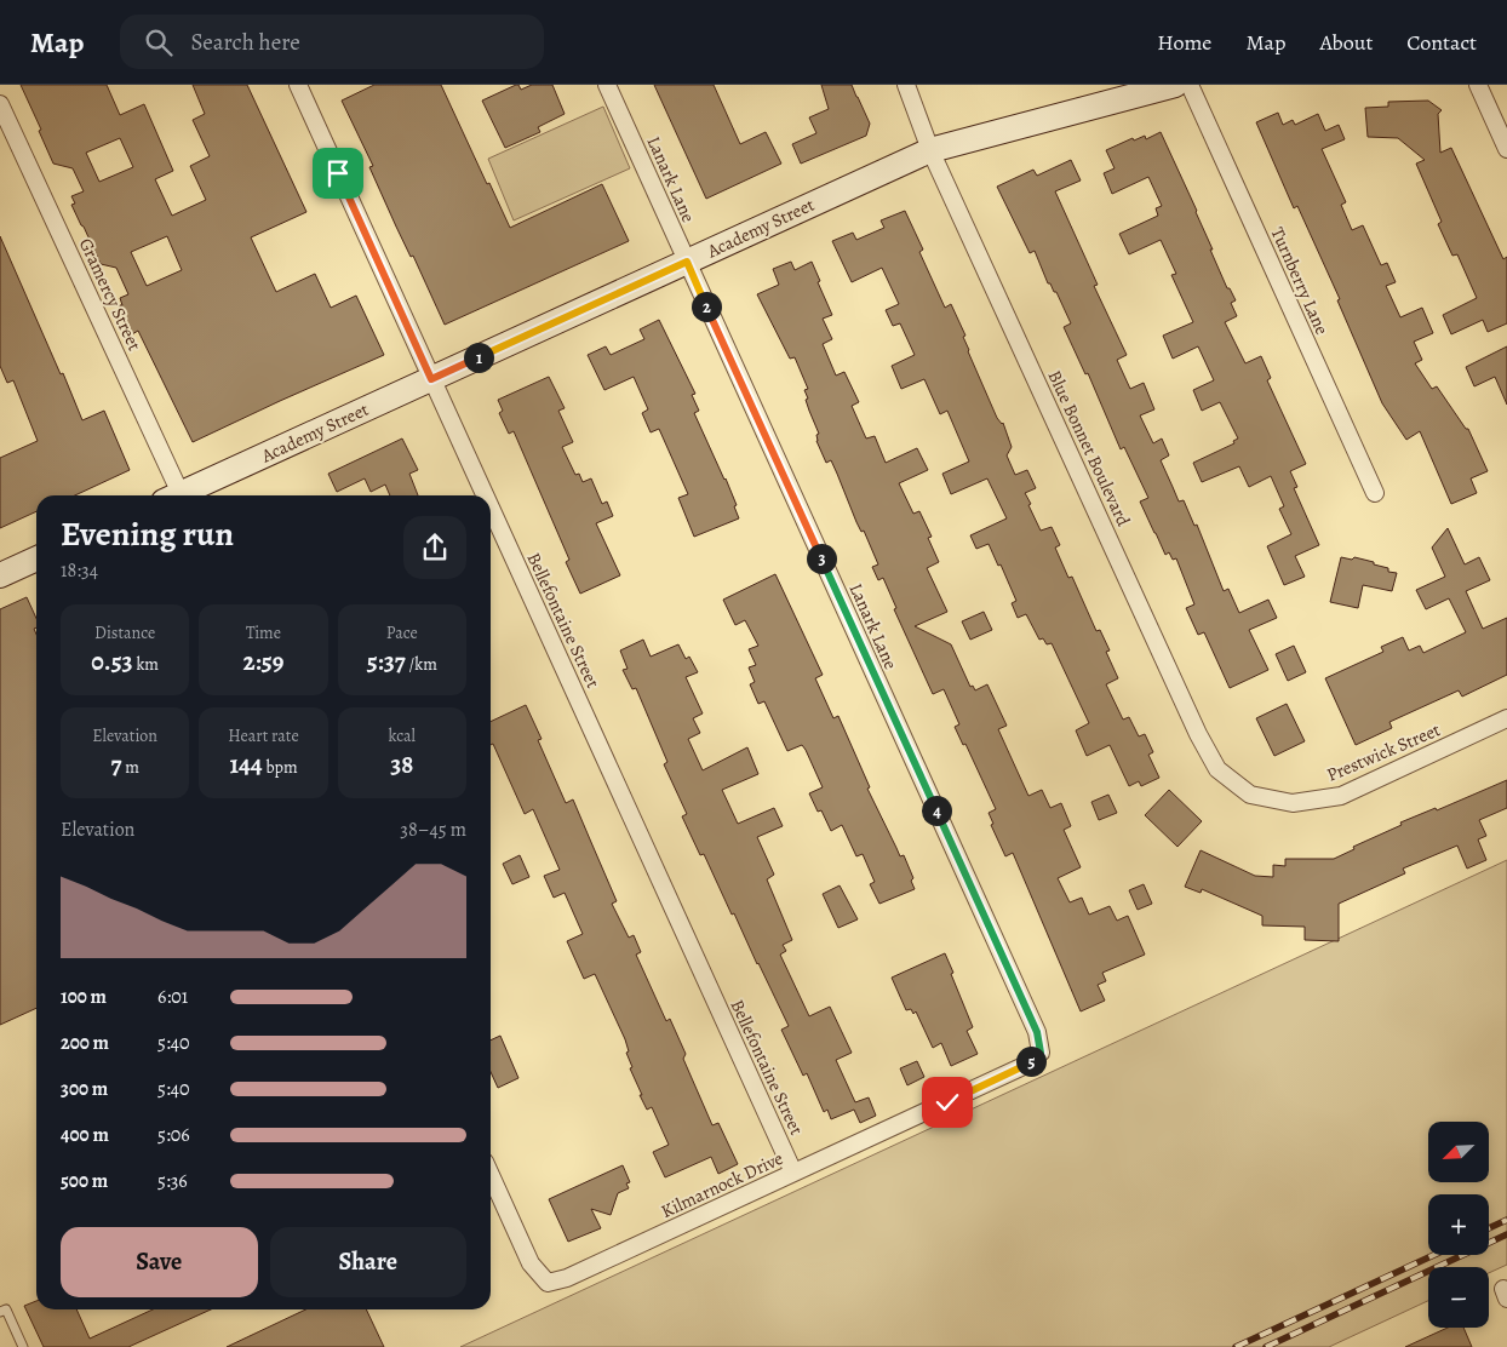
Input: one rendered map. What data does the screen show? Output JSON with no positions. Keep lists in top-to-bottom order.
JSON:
{
  "streets": {
    "street": [
      "Lanark Lane",
      "Academy Street",
      "Turnberry Lane",
      "Gramercy Street",
      "Blue Bonnet Boulevard",
      "Bellefontaine Street",
      "Prestwick Street",
      "Kilmarnock Drive"
    ]
  },
  "crossings": [
    ["Lanark Lane", "Academy Street"],
    ["Lanark Lane", "Kilmarnock Drive"],
    ["Academy Street", "Blue Bonnet Boulevard"],
    ["Academy Street", "Bellefontaine Street"],
    ["Blue Bonnet Boulevard", "Prestwick Street"],
    ["Bellefontaine Street", "Kilmarnock Drive"]
  ],
  "north": "bottom left",
  "page": {
    "header": "Map",
    "search": "Search here",
    "nav": [
      "Home",
      "Map",
      "About",
      "Contact"
    ],
    "pins": [
      "2",
      "1",
      "3",
      "4",
      "5"
    ],
    "heading": ["Evening run", "18:34"],
    "stats": [
      ["Distance", "0.53 km"],
      ["Time", "2:59"],
      ["Pace", "5:37 /km"],
      ["Elevation", "7 m"],
      ["Heart rate", "144 bpm"],
      ["kcal", "38"]
    ],
    "chart": ["Elevation", "38–45 m"],
    "list": [
      {
        "name": "100 m",
        "note": "6:01"
      },
      {
        "name": "200 m",
        "note": "5:40"
      },
      {
        "name": "300 m",
        "note": "5:40"
      },
      {
        "name": "400 m",
        "note": "5:06"
      },
      {
        "name": "500 m",
        "note": "5:36"
      }
    ],
    "map_buttons": ["+", "−"],
    "buttons": ["Save", "Share"]
  }
}
